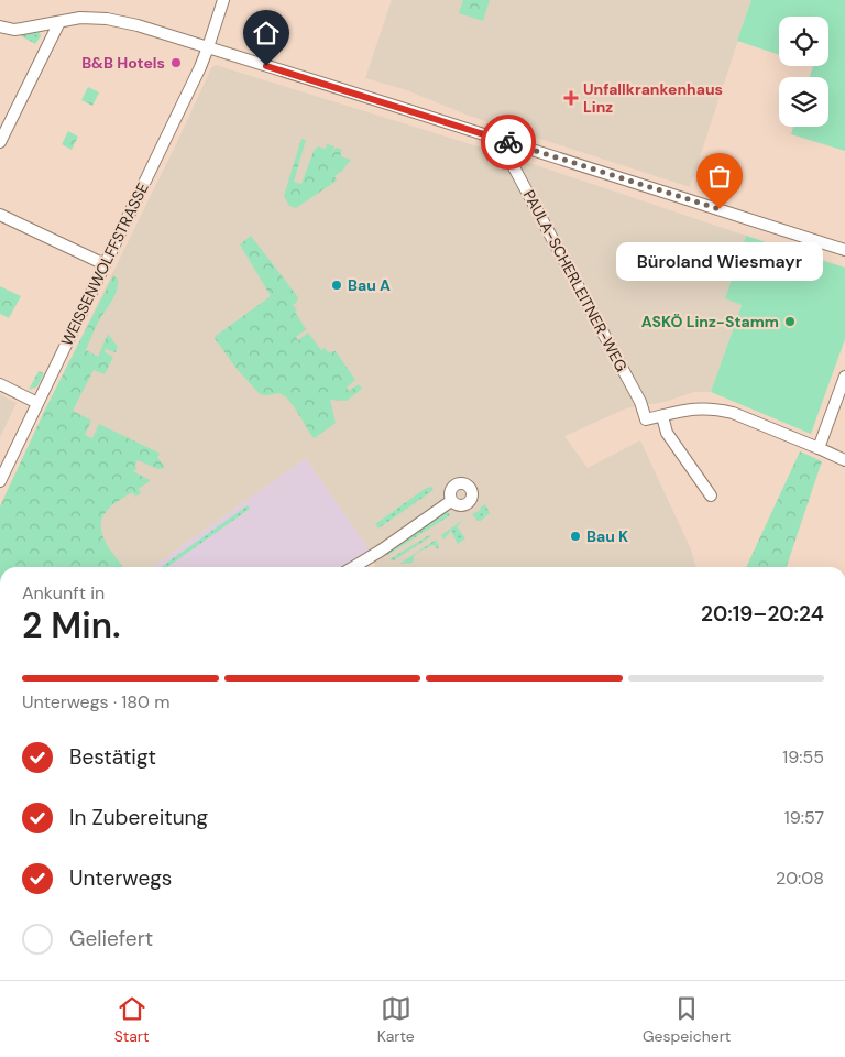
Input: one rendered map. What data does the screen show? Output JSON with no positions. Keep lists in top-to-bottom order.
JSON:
{
  "streets": {
    "street": ["WEISSENWOLFFSTRASSE", "PAULA-SCHERLEITNER-WEG"]
  },
  "places": {
    "other": [
      "B&B Hotels",
      "Büroland Wiesmayr",
      "Bau A",
      "ASKÖ Linz-Stamm",
      "Bau K"
    ],
    "health": ["Unfallkrankenhaus Linz"]
  },
  "page": {
    "bubble": "Büroland Wiesmayr",
    "heading": ["2 Min.", "Ankunft in", "20:19–20:24"],
    "bar": "Unterwegs · 180 m",
    "list": [
      ["Bestätigt", "19:55"],
      ["In Zubereitung", "19:57"],
      ["Unterwegs", "20:08"],
      "Geliefert"
    ],
    "tabs": ["Start", "Karte", "Gespeichert"]
  }
}
